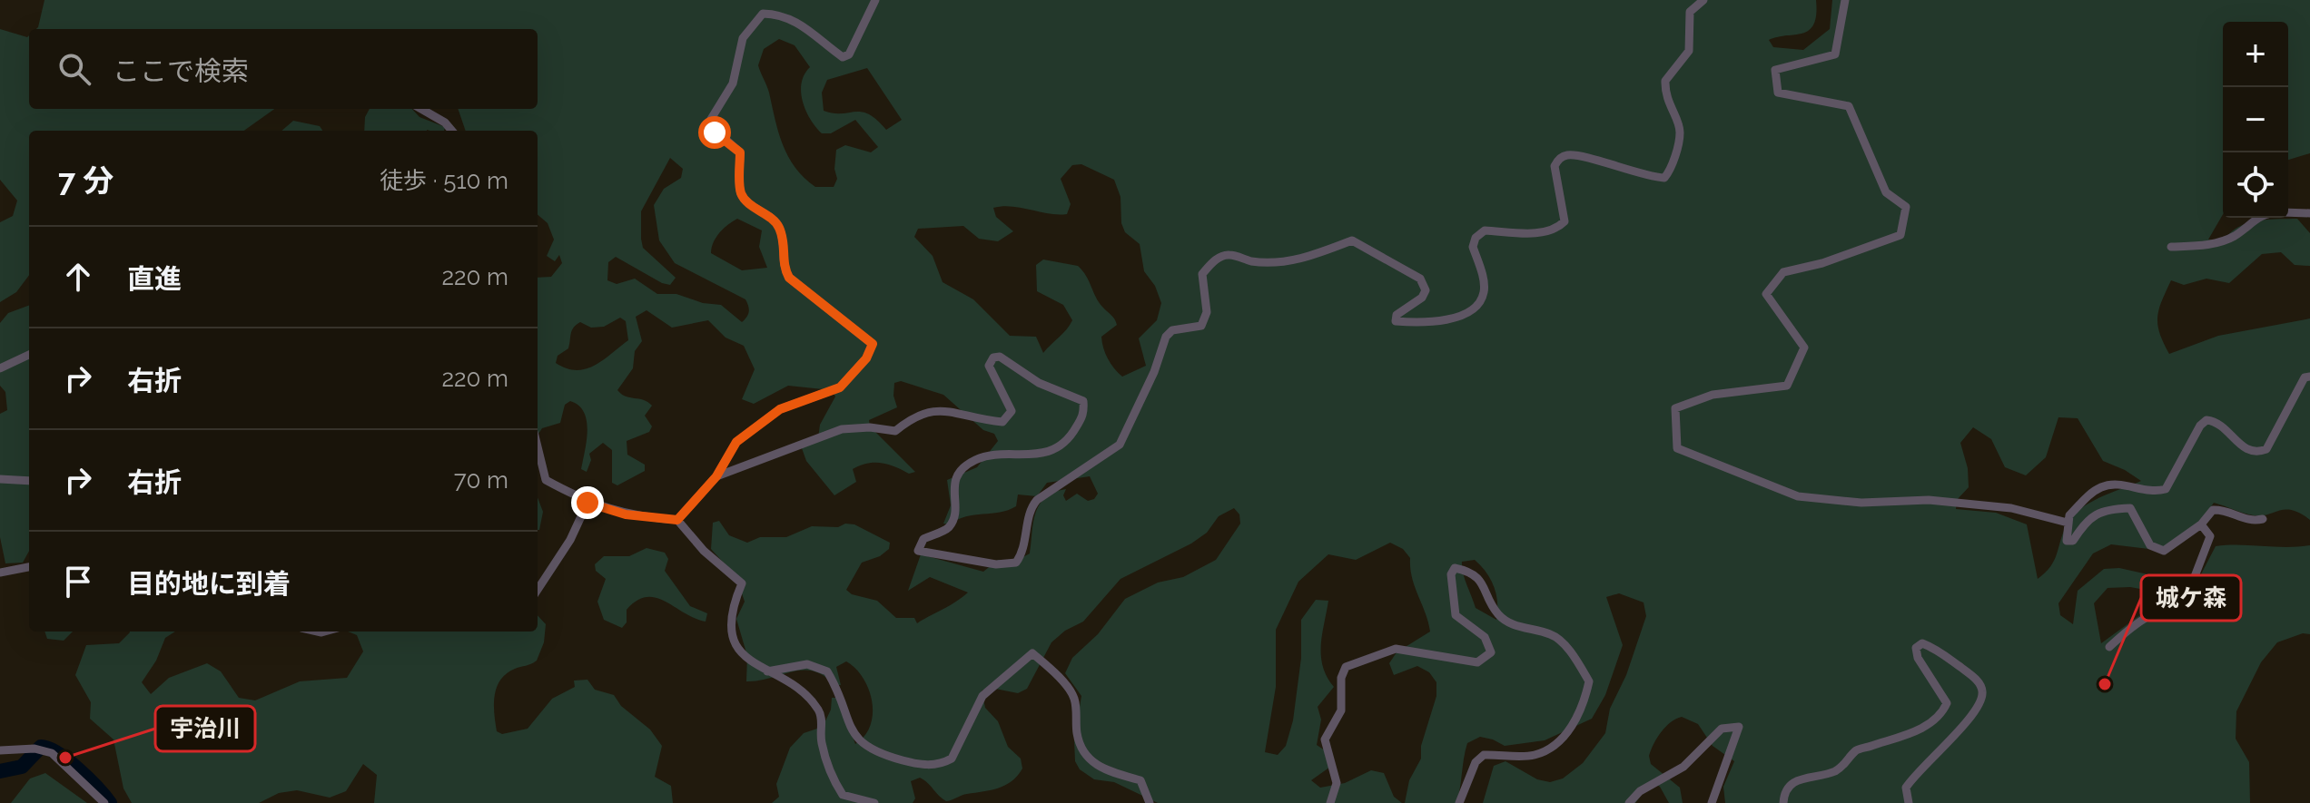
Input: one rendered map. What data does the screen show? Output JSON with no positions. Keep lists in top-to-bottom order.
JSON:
{
  "places": ["城ケ森", "宇治川"],
  "page": {
    "map_buttons": ["+", "−"],
    "search": "ここで検索",
    "heading": ["7 分", "徒歩 · 510 m"],
    "list": [
      ["直進", "220 m"],
      ["右折", "220 m"],
      ["右折", "70 m"],
      "目的地に到着"
    ]
  }
}
